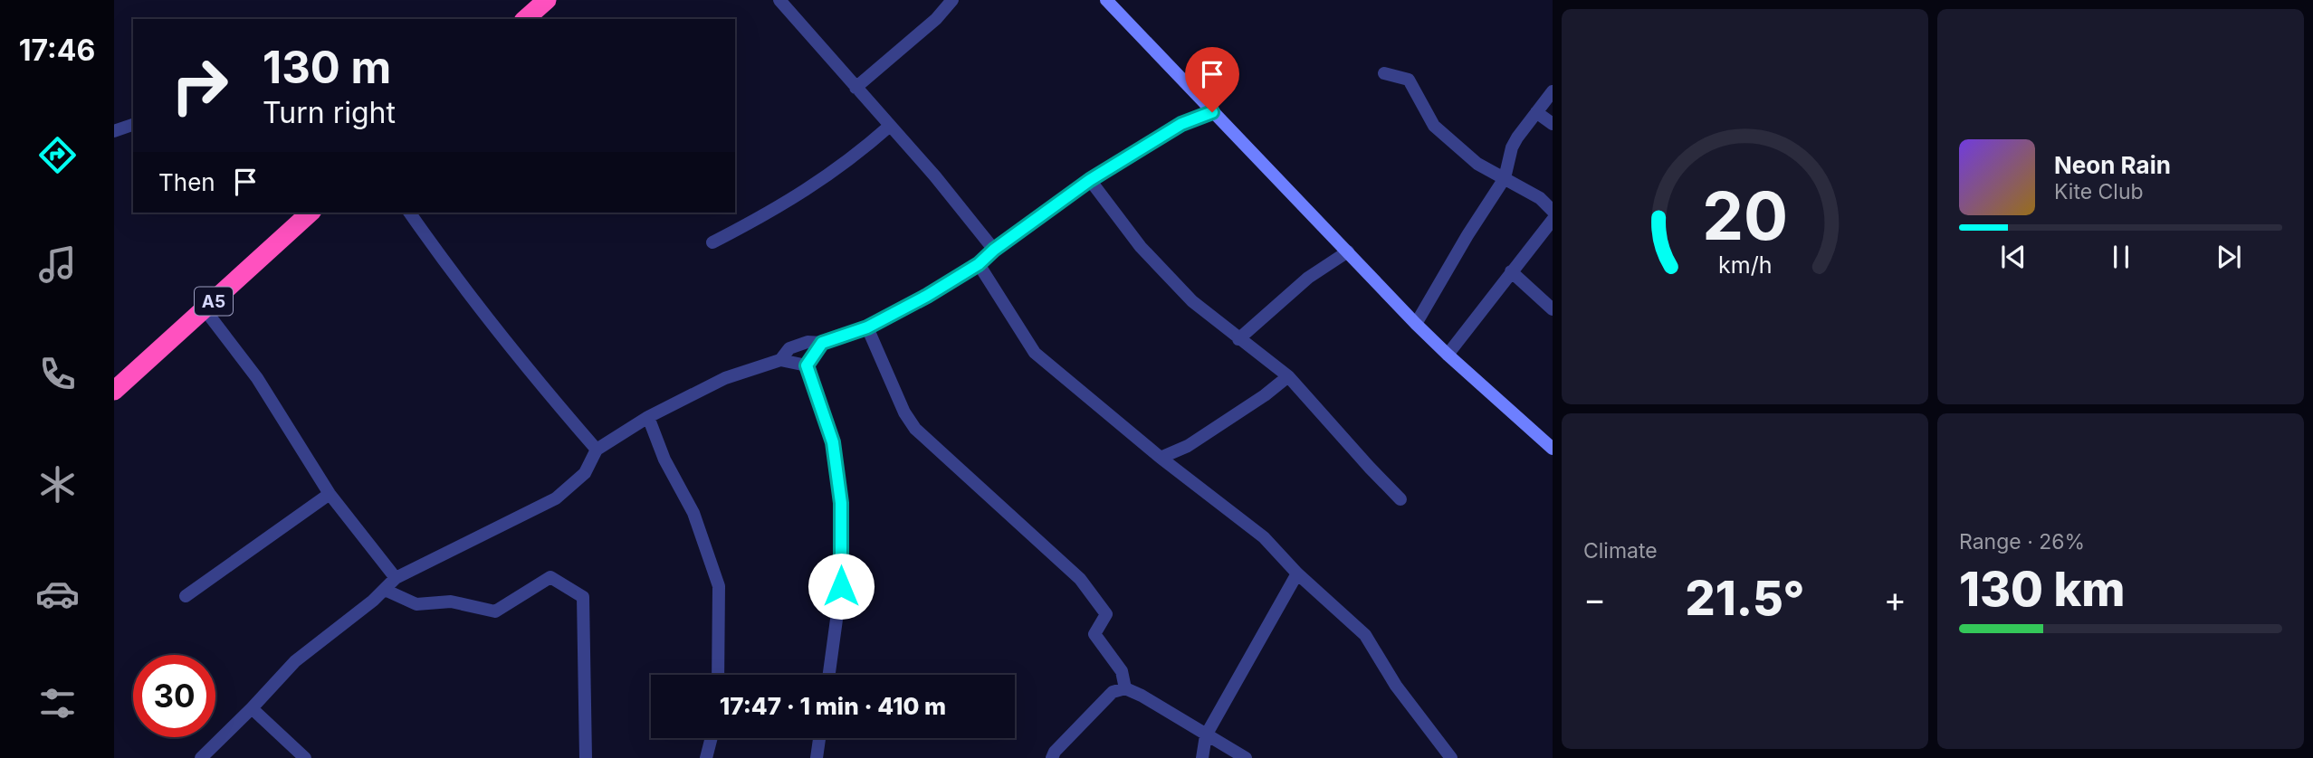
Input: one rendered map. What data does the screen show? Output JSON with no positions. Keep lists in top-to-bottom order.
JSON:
{
  "streets": {
    "highway": ["A5"]
  },
  "page": {
    "tabs": "17:46",
    "turn": ["130 m", "Turn right"],
    "song": ["Neon Rain", "Kite Club"],
    "then": "Then",
    "tile": [
      "Climate",
      ["Range · 26%", "130 km"]
    ],
    "heat": ["−", "21.5°", "+"],
    "limit": "30",
    "trip": "17:47 · 1 min · 410 m",
    "gauge": ["20", "km/h"]
  }
}
